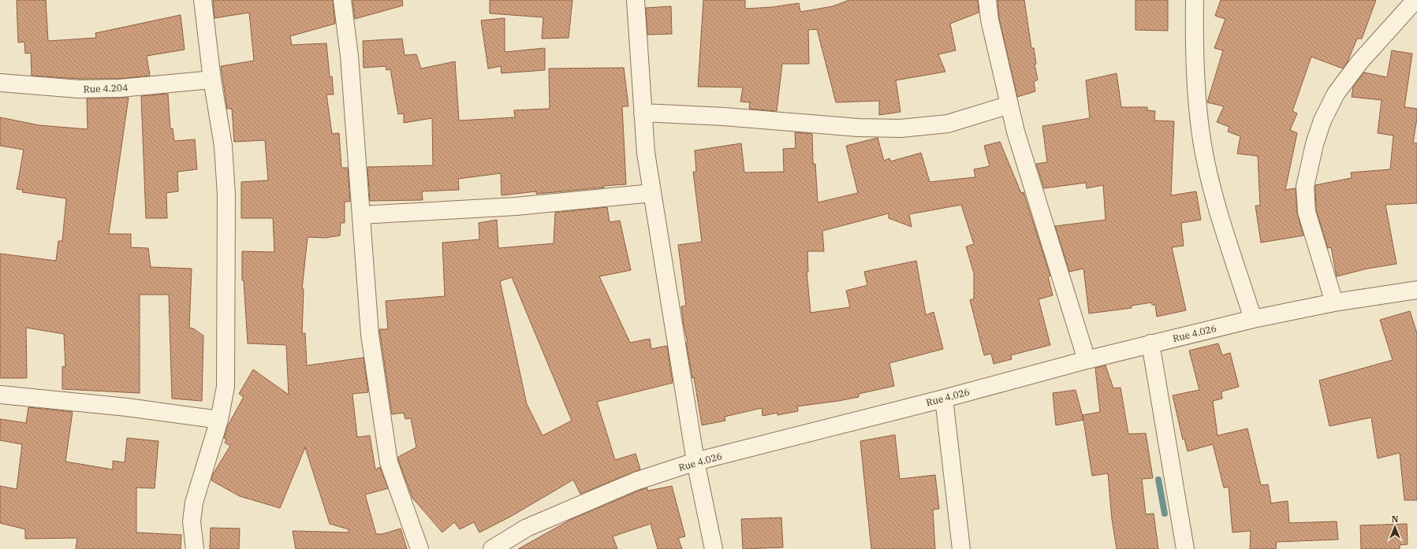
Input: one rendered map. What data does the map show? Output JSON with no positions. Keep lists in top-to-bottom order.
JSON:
{
  "streets": {
    "street": ["Rue 4.204", "Rue 4.026"]
  },
  "north": "top"
}
